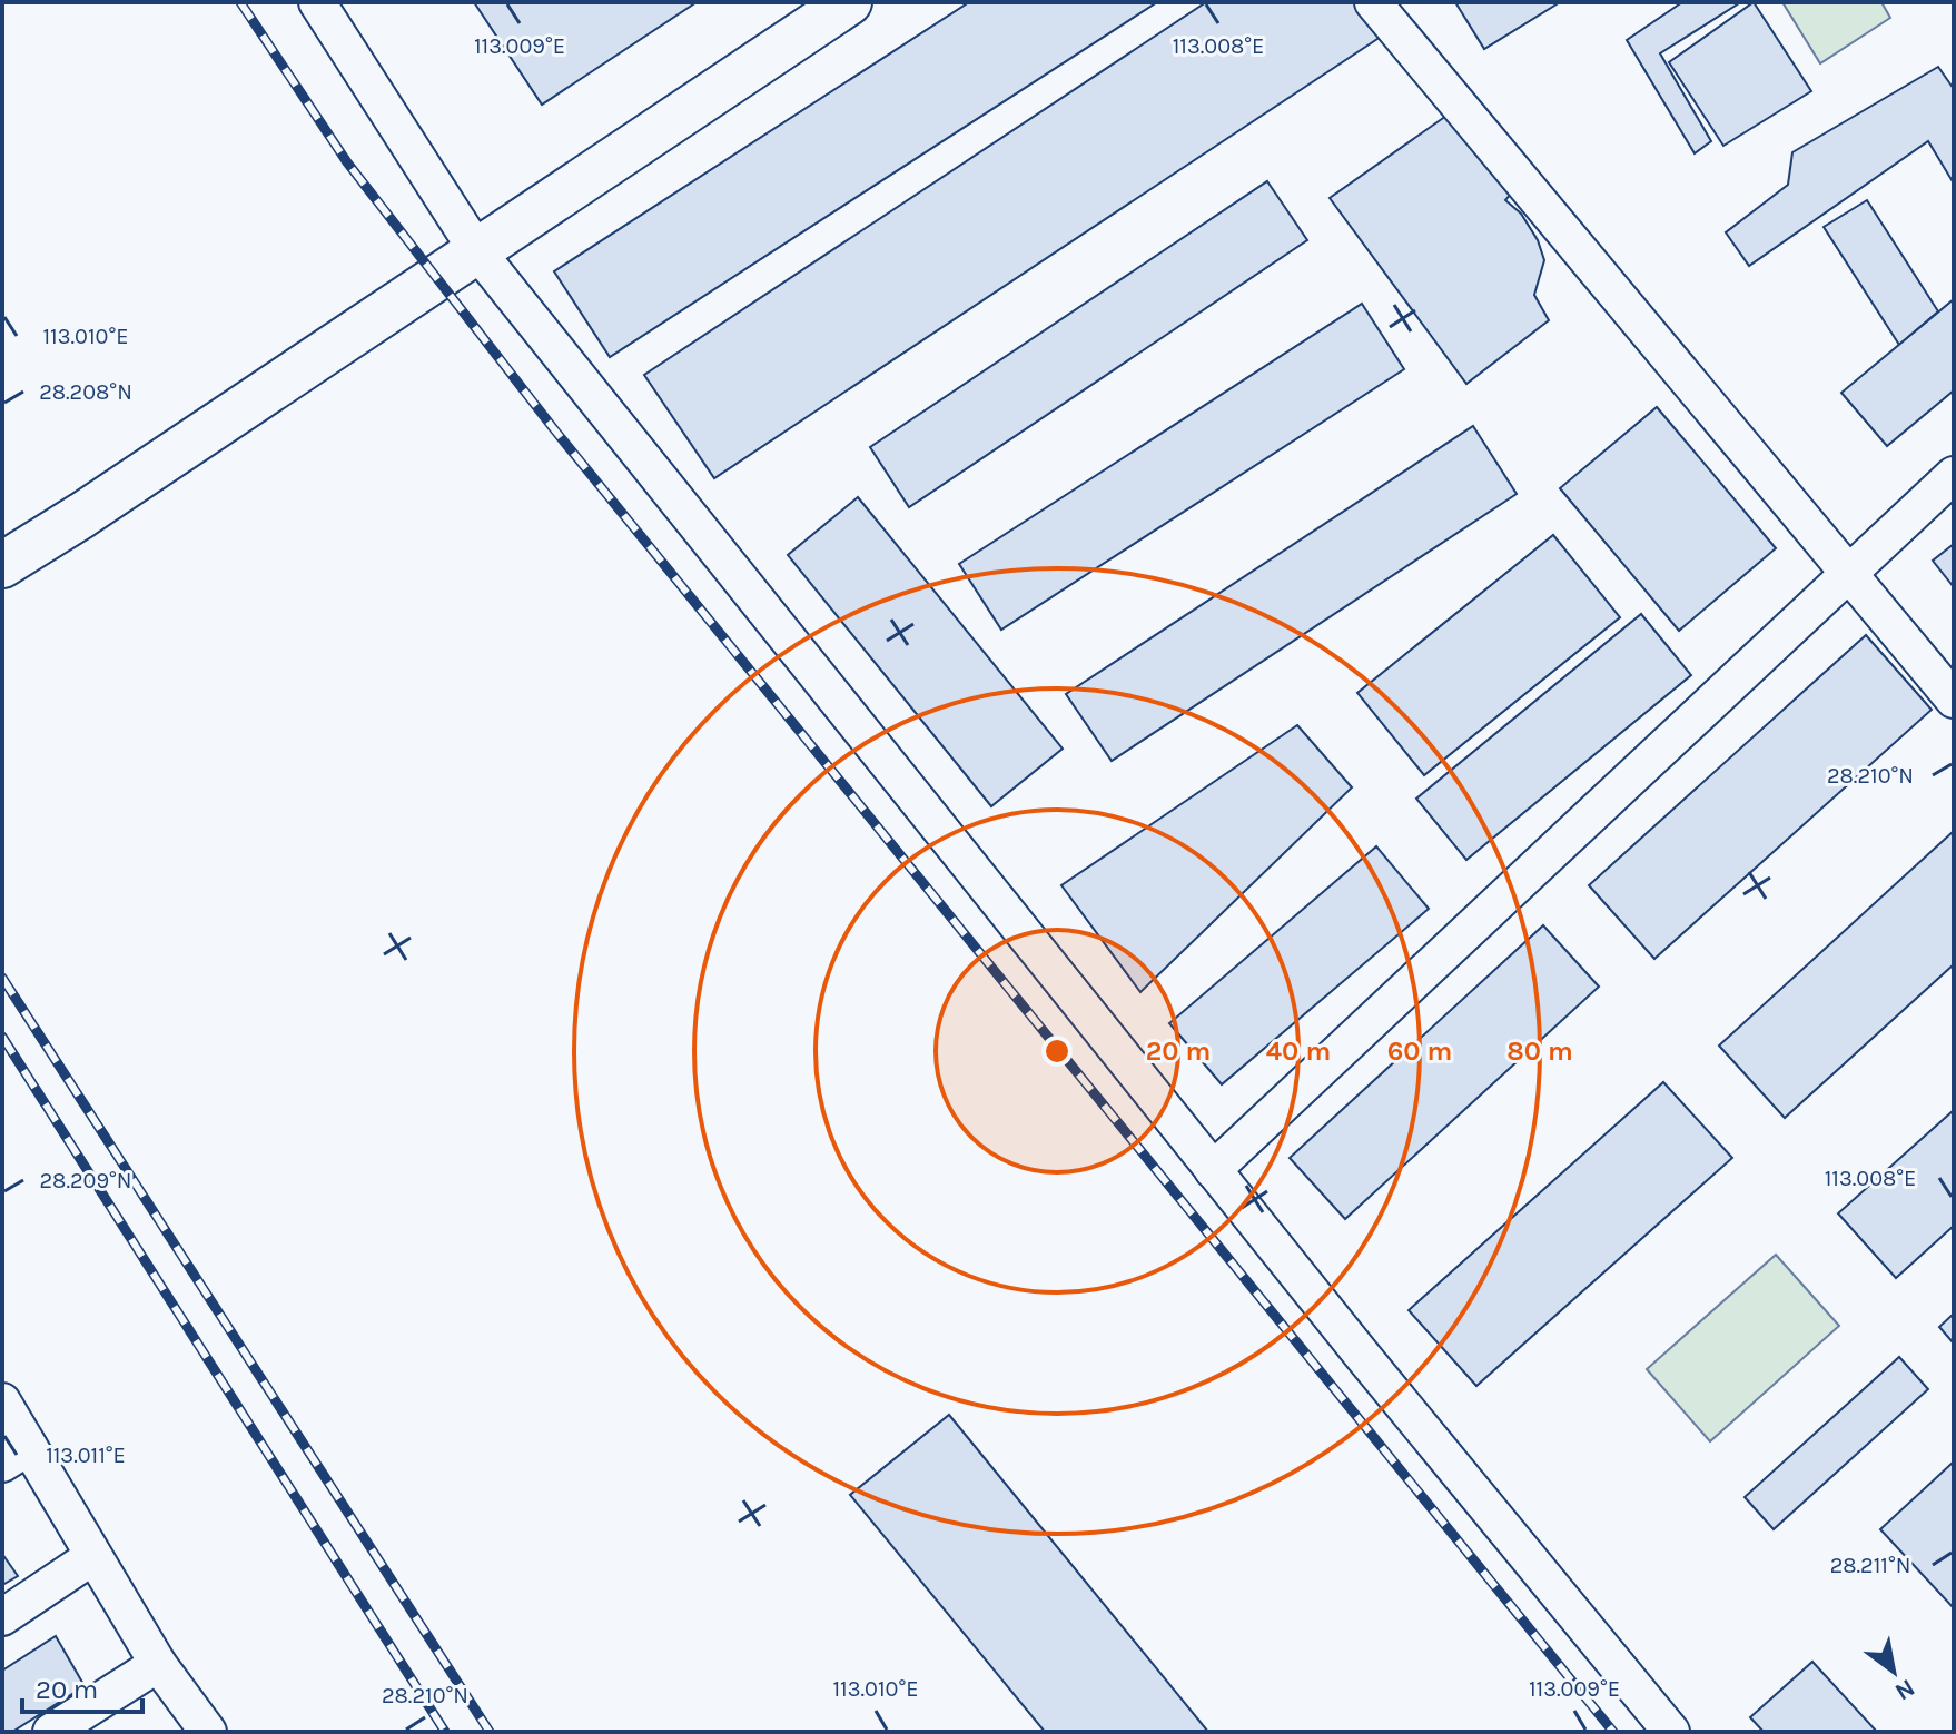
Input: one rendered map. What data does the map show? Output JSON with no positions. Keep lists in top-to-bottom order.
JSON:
{
  "scale_bar": "20 m",
  "north": "bottom right",
  "coordinates": [
    "113.009°E",
    "113.008°E",
    "113.010°E",
    "28.208°N",
    "28.210°N",
    "28.209°N",
    "113.011°E",
    "28.211°N"
  ],
  "rings": [
    "20 m",
    "40 m",
    "60 m",
    "80 m"
  ]
}
